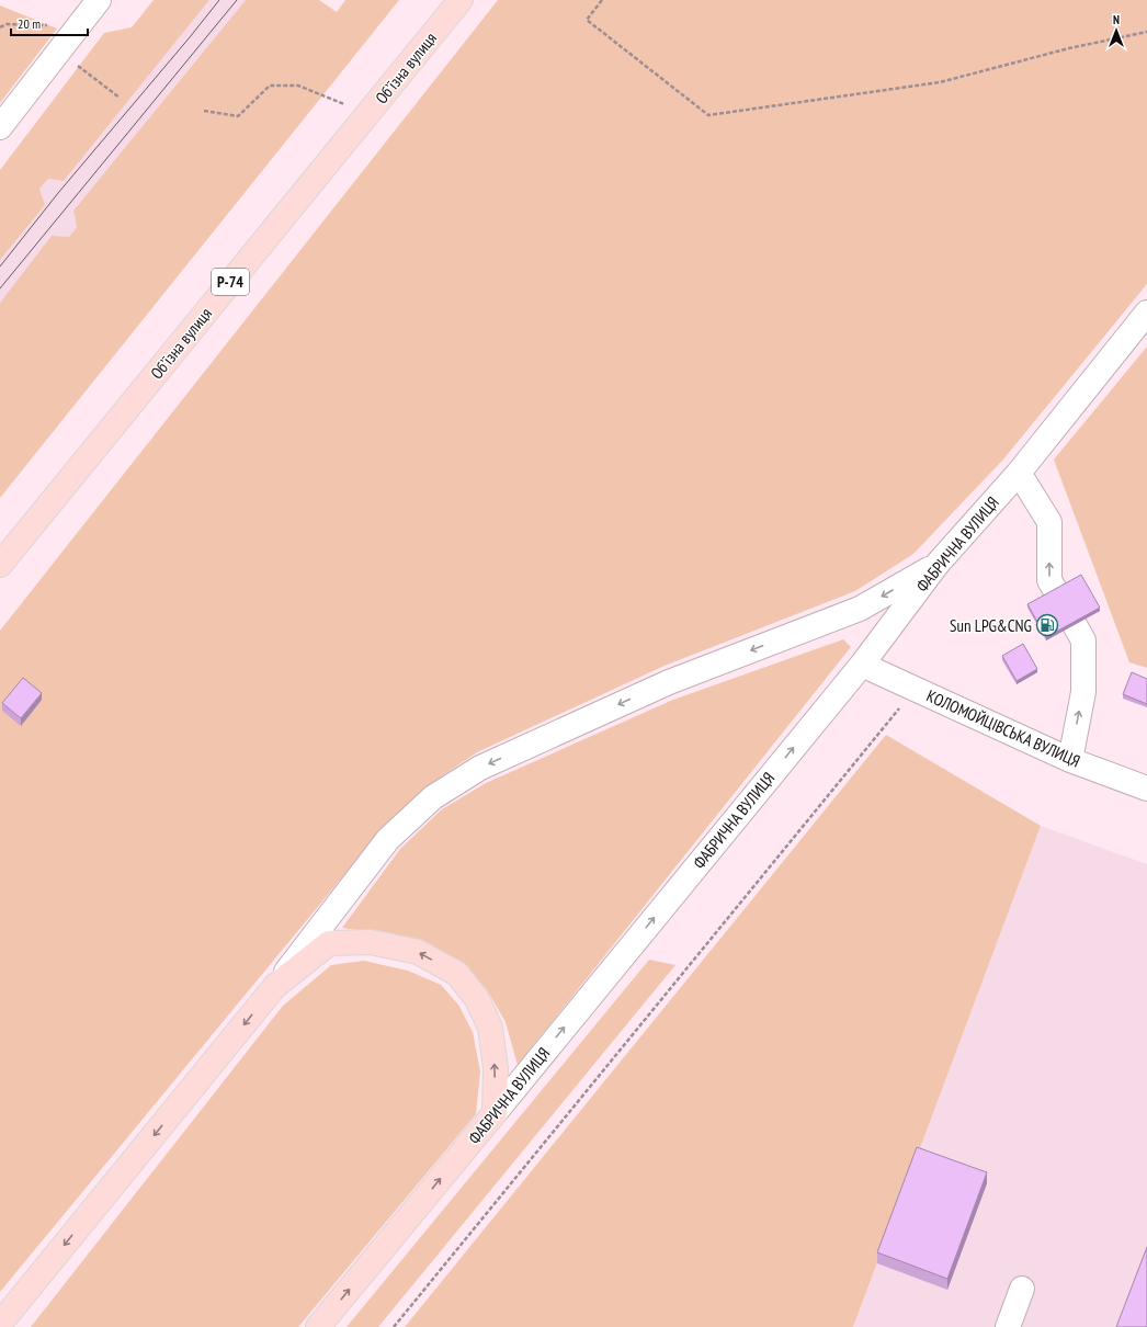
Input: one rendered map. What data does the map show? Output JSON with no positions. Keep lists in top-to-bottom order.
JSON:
{
  "streets": {
    "main road": ["Обʼїзна вулиця", "Р-74", "ФАБРИЧНА ВУЛИЦЯ"],
    "street": ["КОЛОМОЙЦІВСЬКА ВУЛИЦЯ"]
  },
  "crossings": [
    ["ФАБРИЧНА ВУЛИЦЯ", "КОЛОМОЙЦІВСЬКА ВУЛИЦЯ"]
  ],
  "places": {
    "fuel station": ["Sun LPG&CNG"]
  },
  "scale_bar": "20 m",
  "north": "top"
}
